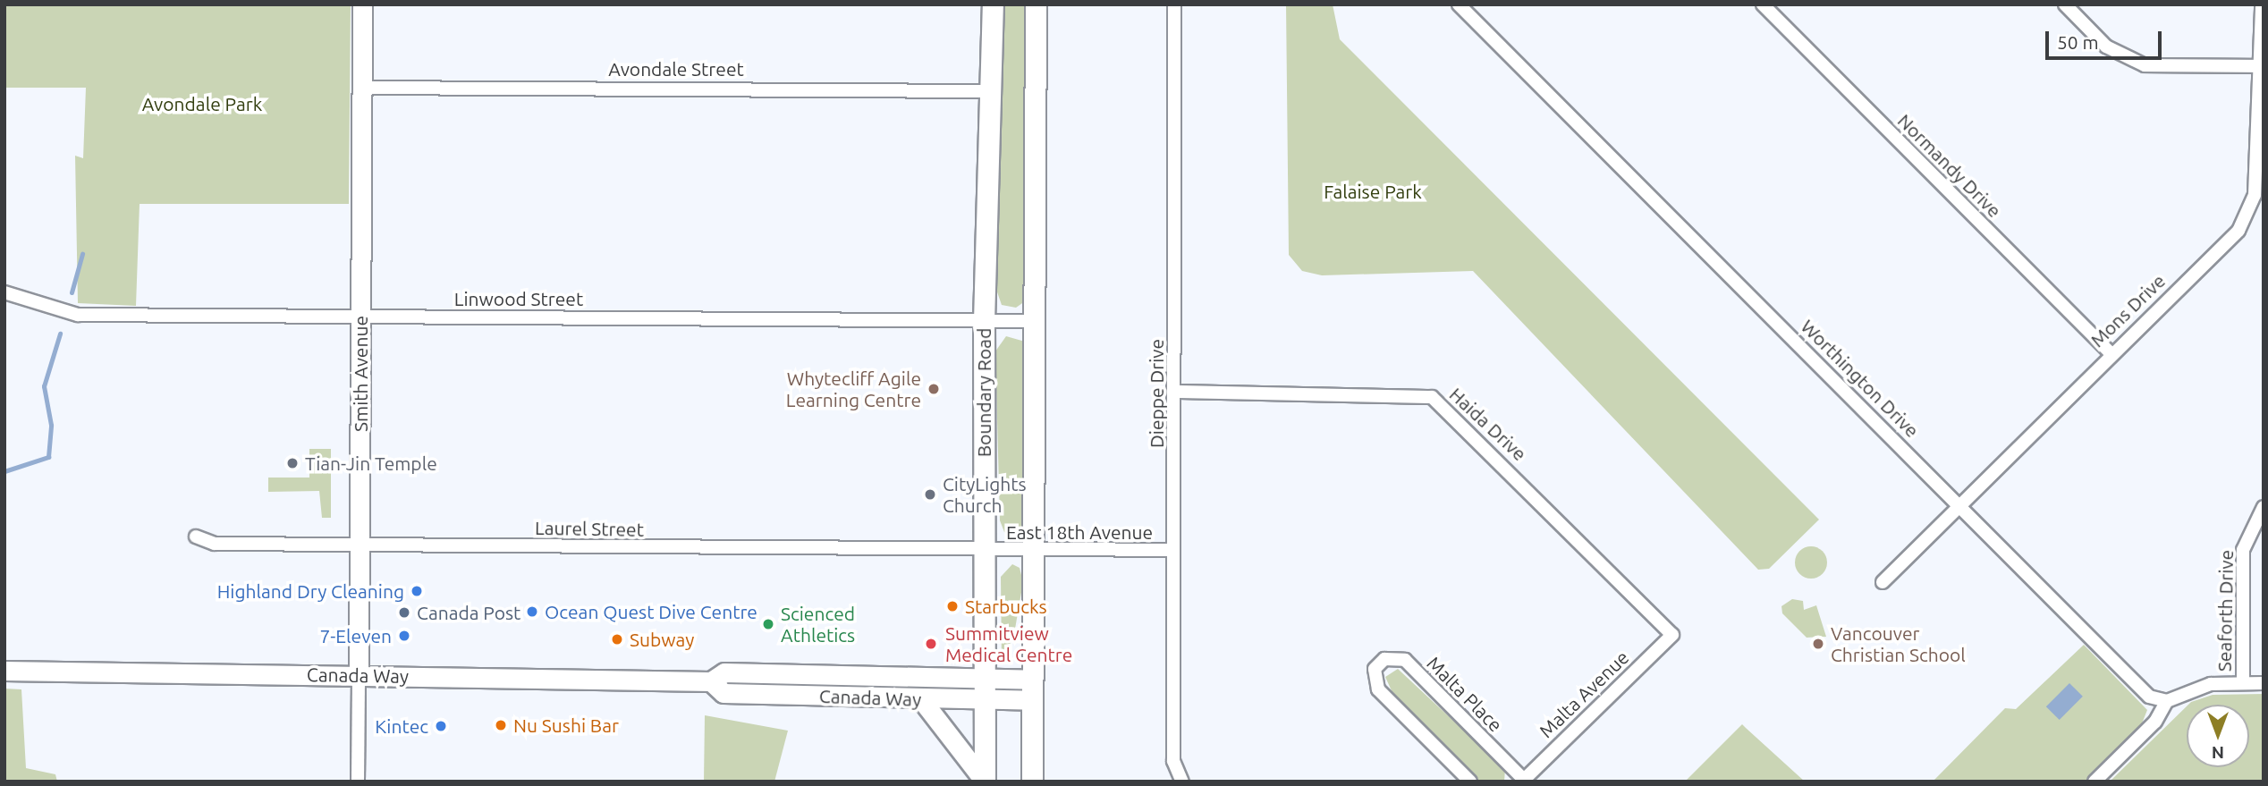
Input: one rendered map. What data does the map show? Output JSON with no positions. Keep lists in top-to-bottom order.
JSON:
{
  "streets": {
    "main road": ["Smith Avenue", "Boundary Road", "Canada Way"],
    "street": [
      "Avondale Street",
      "Normandy Drive",
      "Linwood Street",
      "Mons Drive",
      "Worthington Drive",
      "Dieppe Drive",
      "Haida Drive",
      "Laurel Street",
      "East 18th Avenue",
      "Seaforth Drive",
      "Malta Place",
      "Malta Avenue"
    ]
  },
  "crossings": [
    ["Avondale Street", "Smith Avenue"],
    ["Avondale Street", "Boundary Road"],
    ["Normandy Drive", "Mons Drive"],
    ["Linwood Street", "Smith Avenue"],
    ["Linwood Street", "Boundary Road"],
    ["Mons Drive", "Worthington Drive"],
    ["Smith Avenue", "Laurel Street"],
    ["Smith Avenue", "Canada Way"],
    ["Boundary Road", "Laurel Street"],
    ["Boundary Road", "East 18th Avenue"],
    ["Boundary Road", "Canada Way"],
    ["Dieppe Drive", "Haida Drive"],
    ["Dieppe Drive", "East 18th Avenue"],
    ["Haida Drive", "Malta Avenue"],
    ["Laurel Street", "East 18th Avenue"],
    ["Malta Place", "Malta Avenue"]
  ],
  "parks": ["Avondale Park", "Falaise Park"],
  "places": [
    "Whytecliff Agile Learning Centre",
    "Tian-Jin Temple",
    "CityLights Church",
    "Highland Dry Cleaning",
    "Starbucks",
    "Ocean Quest Dive Centre",
    "Canada Post",
    "Scienced Athletics",
    "7-Eleven",
    "Subway",
    "Summitview Medical Centre",
    "Vancouver Christian School",
    "Nu Sushi Bar",
    "Kintec"
  ],
  "scale_bar": "50 m",
  "north": "bottom"
}
